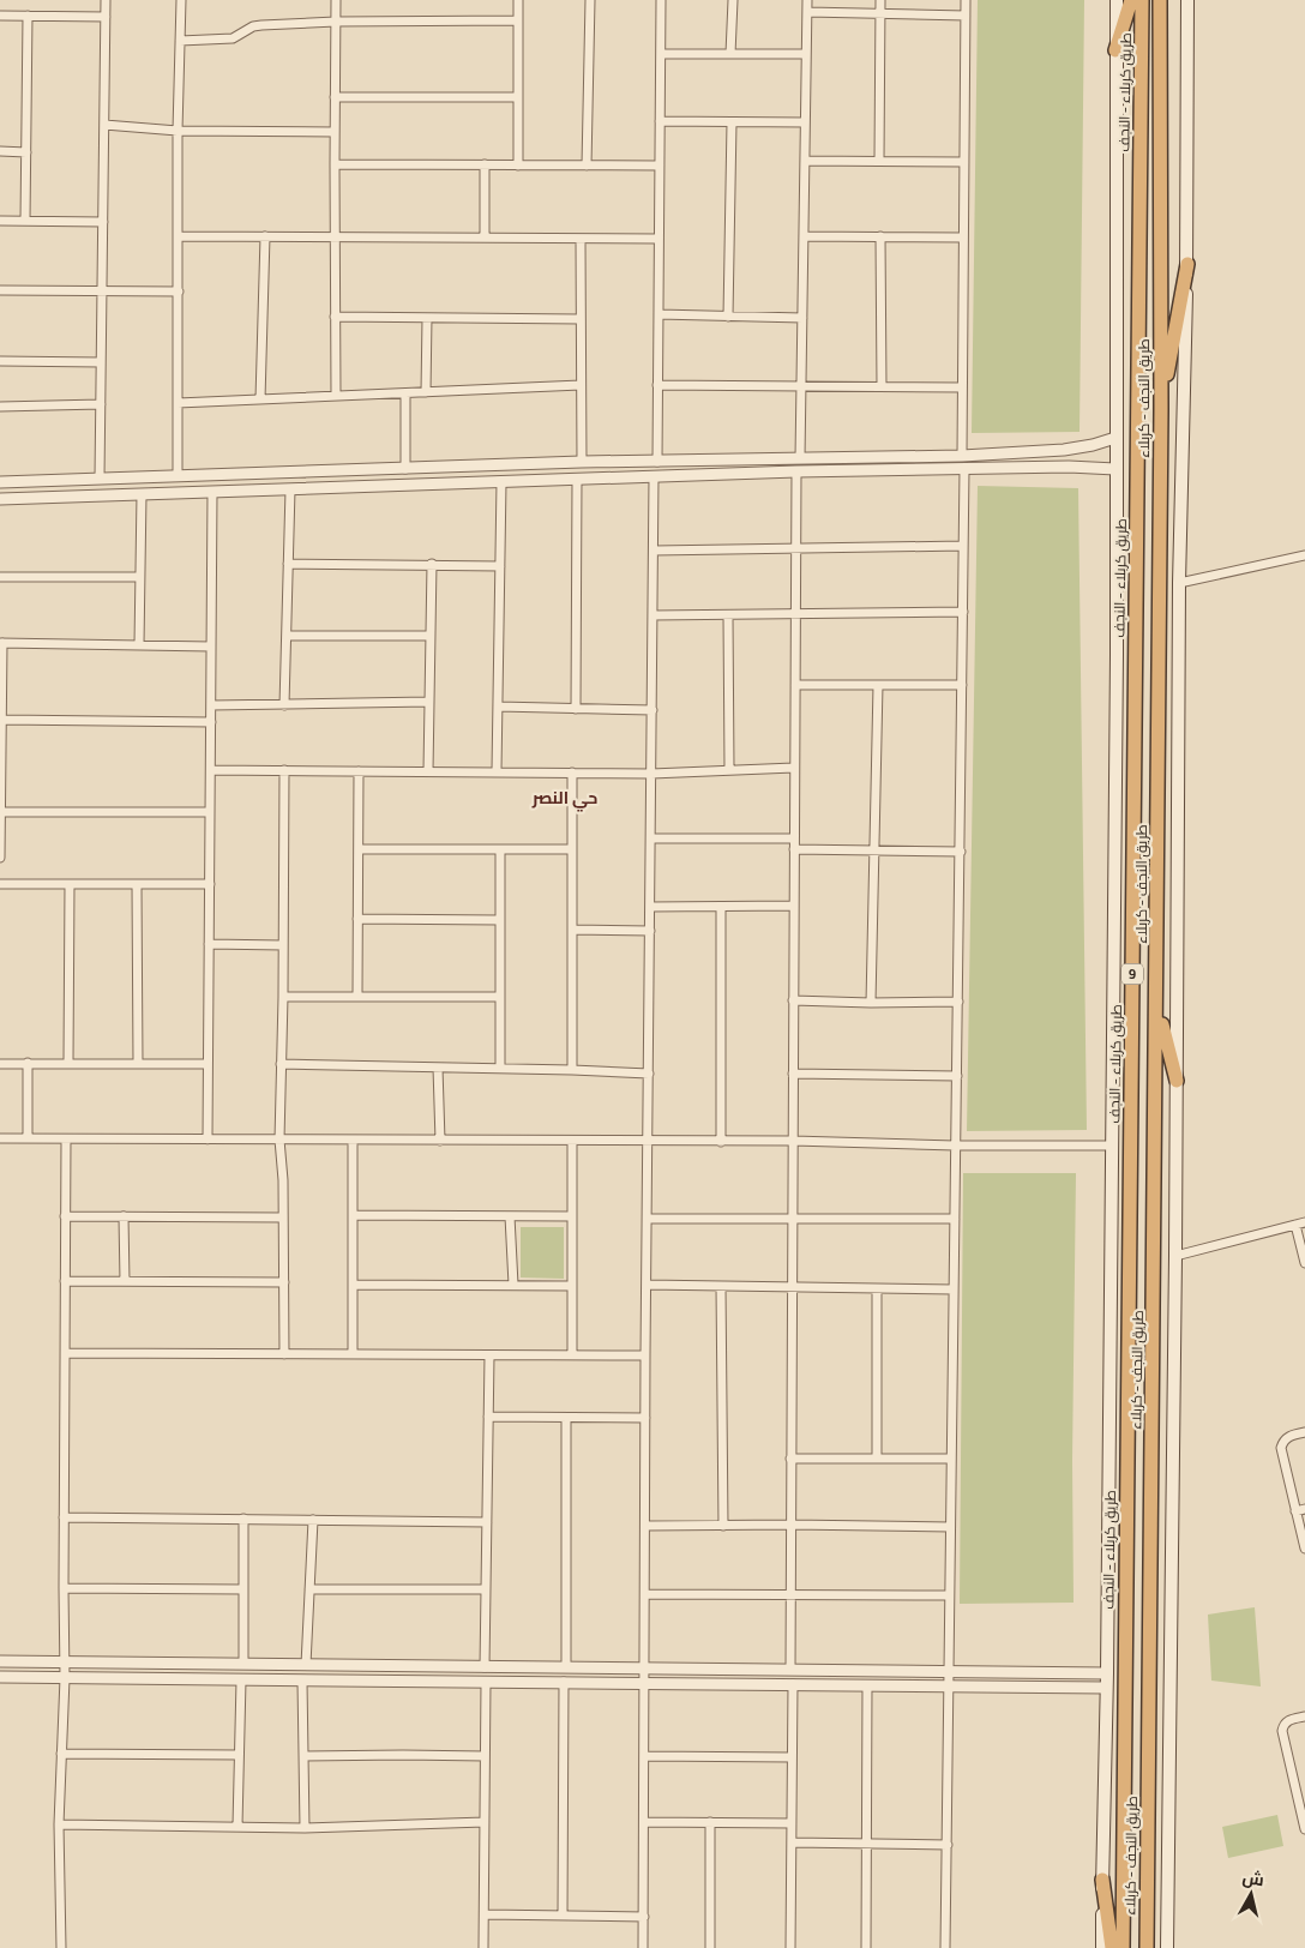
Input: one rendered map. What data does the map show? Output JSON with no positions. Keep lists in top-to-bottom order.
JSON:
{
  "streets": {
    "highway": ["طريق کربلاء - النجف", "طريق النجف - کربلاء", "9"]
  },
  "districts": ["حي النصر"],
  "north": "top"
}
